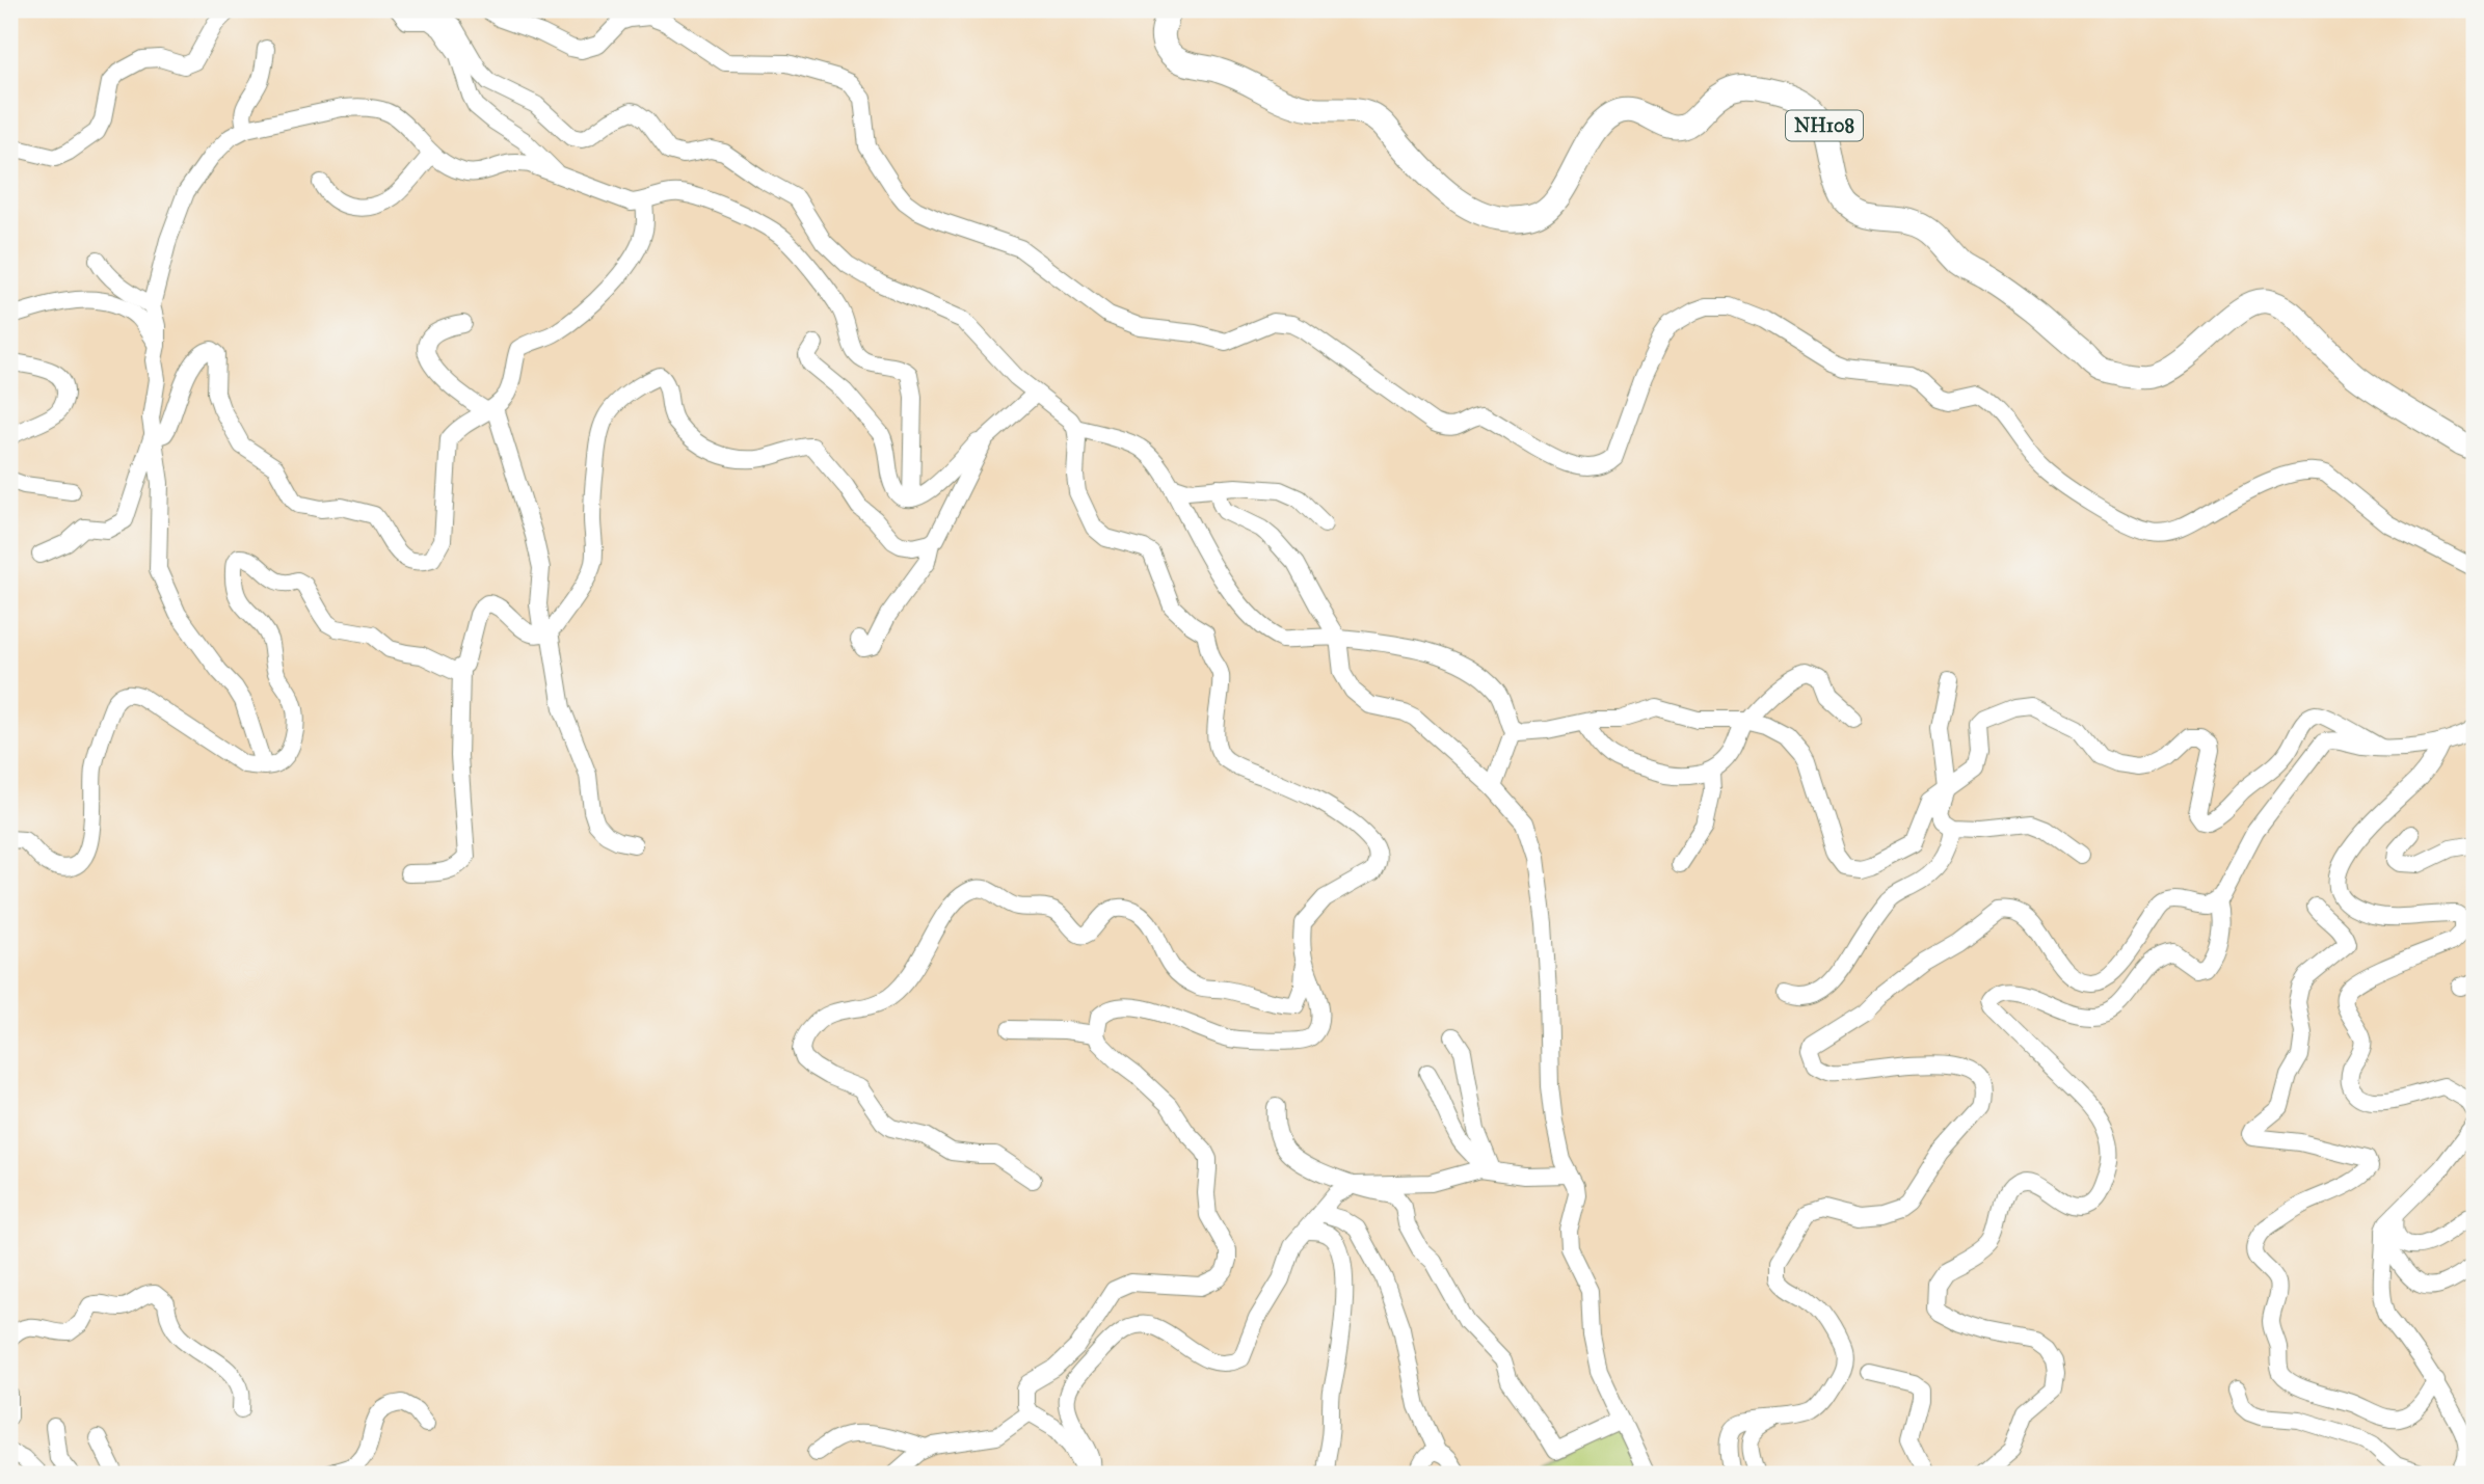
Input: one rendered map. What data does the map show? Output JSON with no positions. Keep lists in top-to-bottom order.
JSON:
{
  "streets": {
    "highway": ["NH108"]
  }
}
